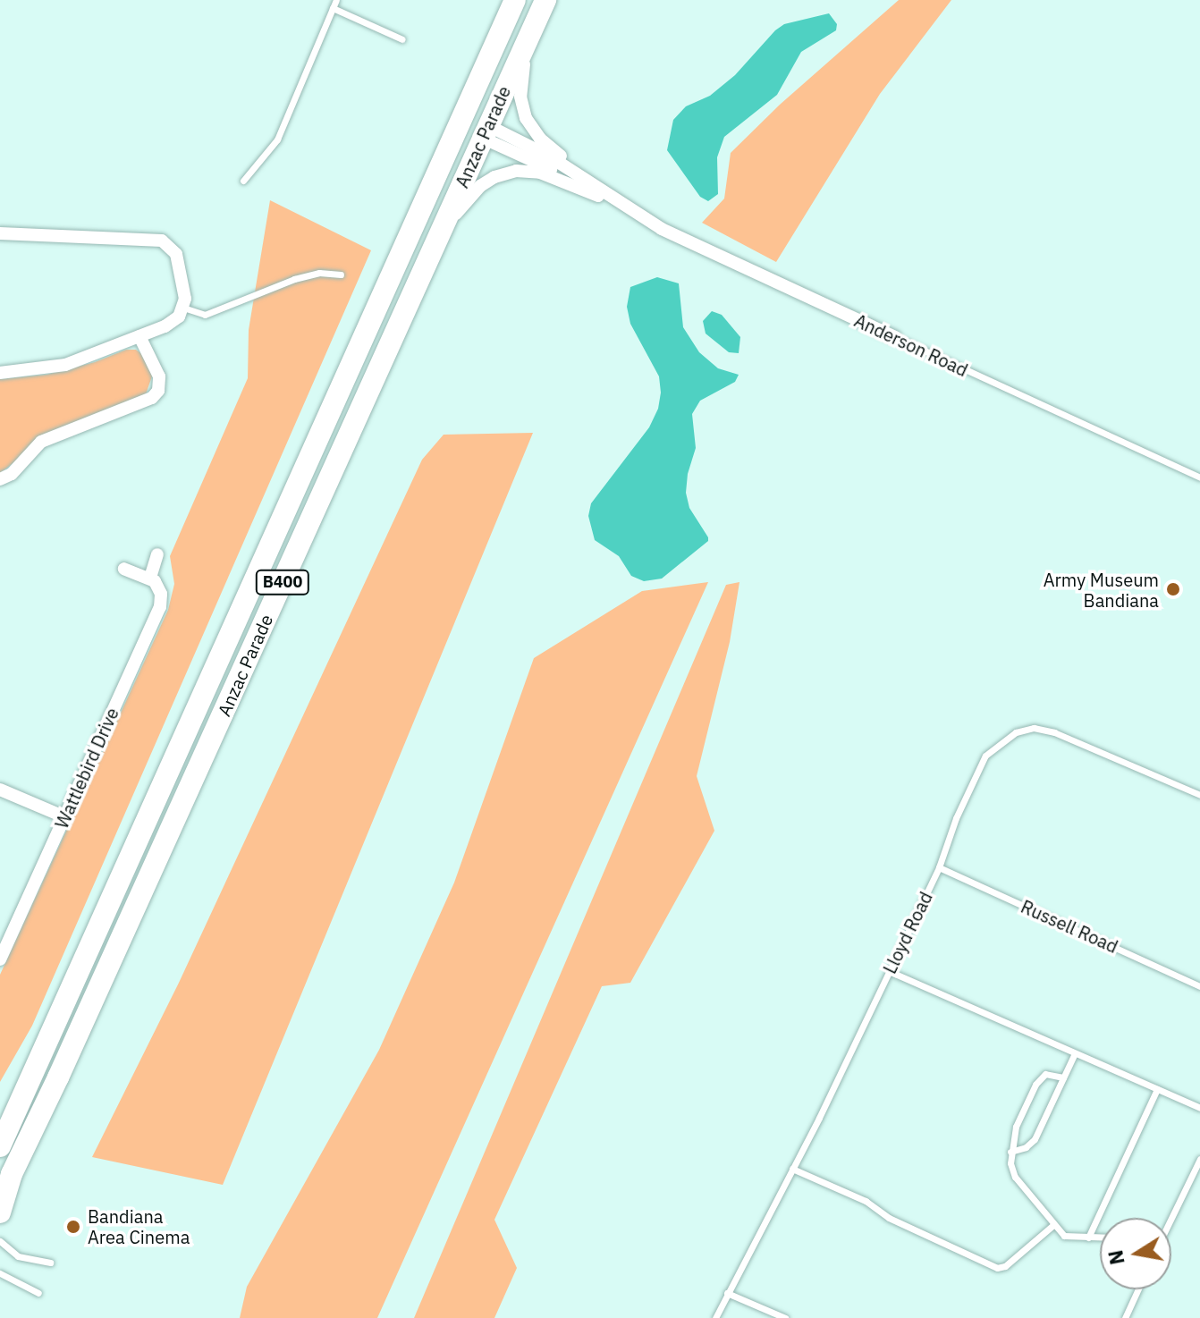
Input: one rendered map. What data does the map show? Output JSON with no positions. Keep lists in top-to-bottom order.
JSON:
{
  "streets": {
    "main road": ["Anzac Parade", "B400"],
    "street": ["Anderson Road", "Wattlebird Drive"],
    "lane": ["Russell Road", "Lloyd Road"]
  },
  "crossings": [
    ["Anzac Parade", "Anderson Road"],
    ["Russell Road", "Lloyd Road"]
  ],
  "places": ["Army Museum Bandiana", "Bandiana Area Cinema"],
  "north": "left"
}
